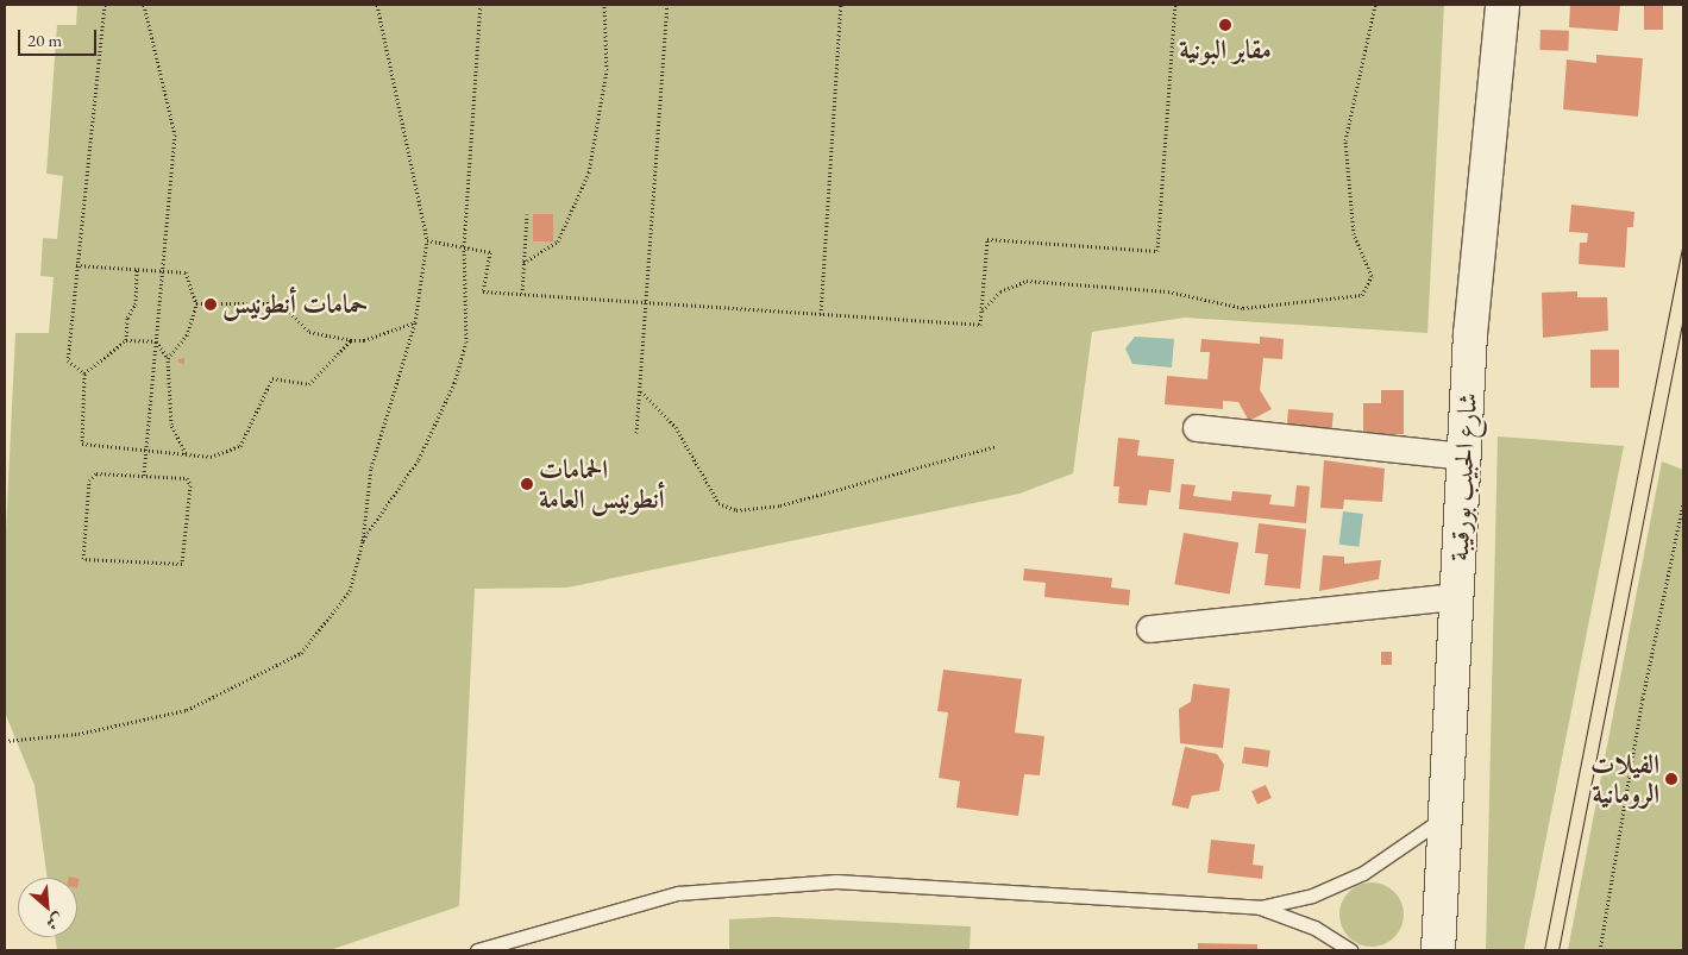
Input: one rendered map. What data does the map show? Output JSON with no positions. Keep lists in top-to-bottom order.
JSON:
{
  "streets": {
    "main road": ["شارع الحبيب بورقيبة"]
  },
  "places": [
    "مقابر البونية",
    "حمامات أنطونيس",
    "الحمامات أنطونيس العامة",
    "الفيلات الرومانية"
  ],
  "scale_bar": "20 m",
  "north": "bottom right"
}
